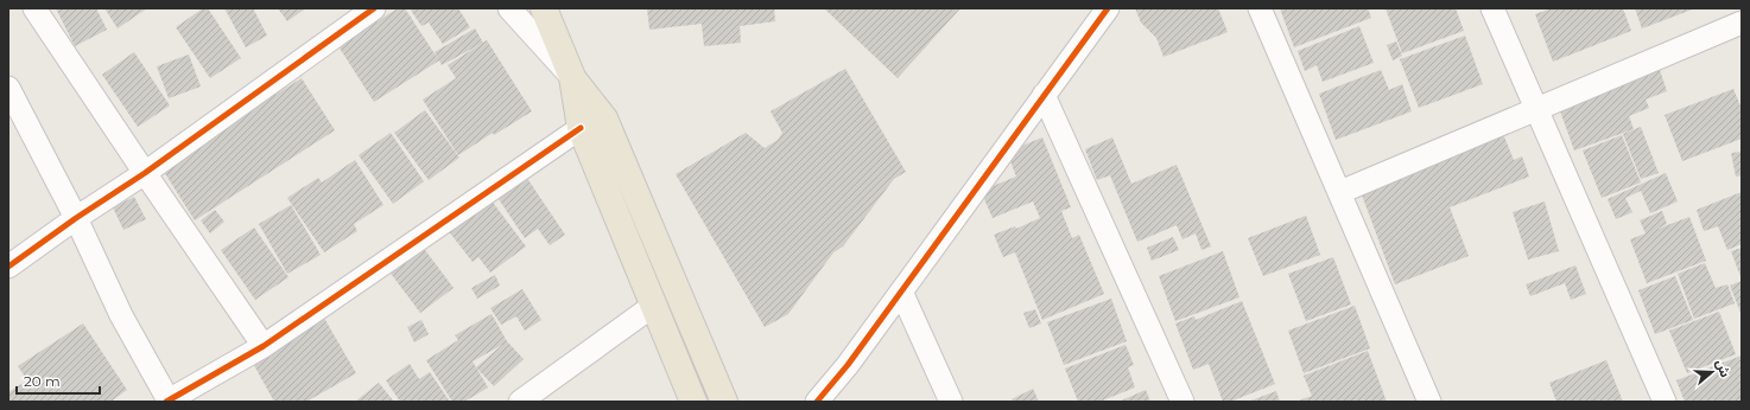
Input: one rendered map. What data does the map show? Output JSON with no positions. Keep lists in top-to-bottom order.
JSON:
{
  "scale_bar": "20 m",
  "north": "right"
}
